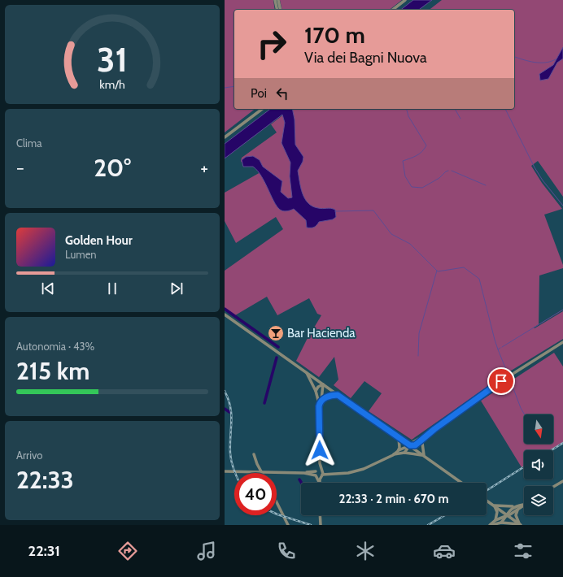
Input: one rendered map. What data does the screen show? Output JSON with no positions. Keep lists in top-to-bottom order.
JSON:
{
  "places": {
    "bar": ["Bar Hacienda"]
  },
  "north": "bottom",
  "page": {
    "turn": ["170 m", "Via dei Bagni Nuova"],
    "then": "Poi",
    "tile": [
      "Clima",
      ["Autonomia · 43%", "215 km"],
      ["Arrivo", "22:33"]
    ],
    "heat": ["−", "20°", "+"],
    "song": ["Golden Hour", "Lumen"],
    "limit": "40",
    "trip": "22:33 · 2 min · 670 m",
    "tabs": "22:31",
    "gauge": ["31", "km/h"]
  }
}
